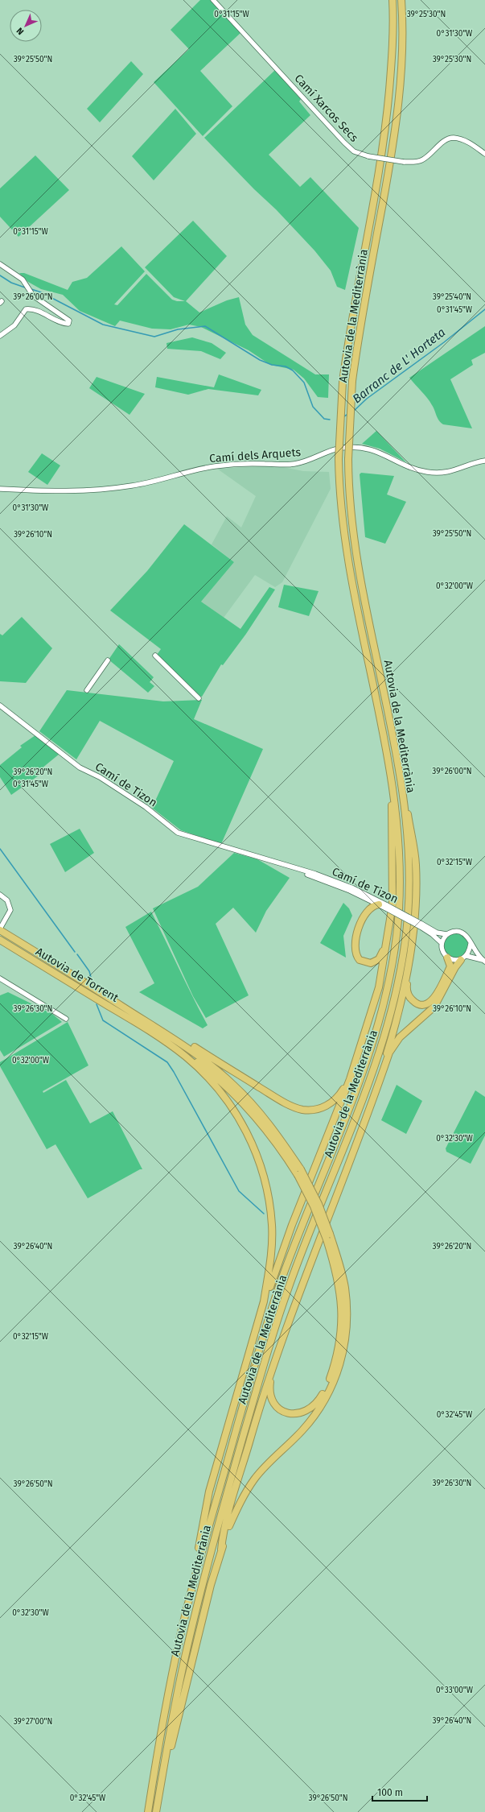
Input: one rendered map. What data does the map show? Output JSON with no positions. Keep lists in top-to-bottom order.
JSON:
{
  "streets": {
    "highway": ["Autovia de la Mediterrània", "Autovia de Torrent"],
    "street": ["Camí Xarcos Secs", "Camí dels Arquets", "Camí de Tizon"]
  },
  "water": ["Barranc de L' Horteta"],
  "scale_bar": "100 m",
  "north": "bottom left",
  "coordinates": [
    "0°31'15\"W",
    "39°25'30\"N",
    "0°31'30\"W",
    "39°25'50\"N",
    "39°25'40\"N",
    "39°26'00\"N",
    "0°31'45\"W",
    "39°26'10\"N",
    "0°32'00\"W",
    "39°26'20\"N",
    "0°32'15\"W",
    "39°26'30\"N",
    "0°32'30\"W",
    "39°26'40\"N",
    "0°32'45\"W",
    "39°26'50\"N",
    "0°33'00\"W",
    "39°27'00\"N"
  ]
}
